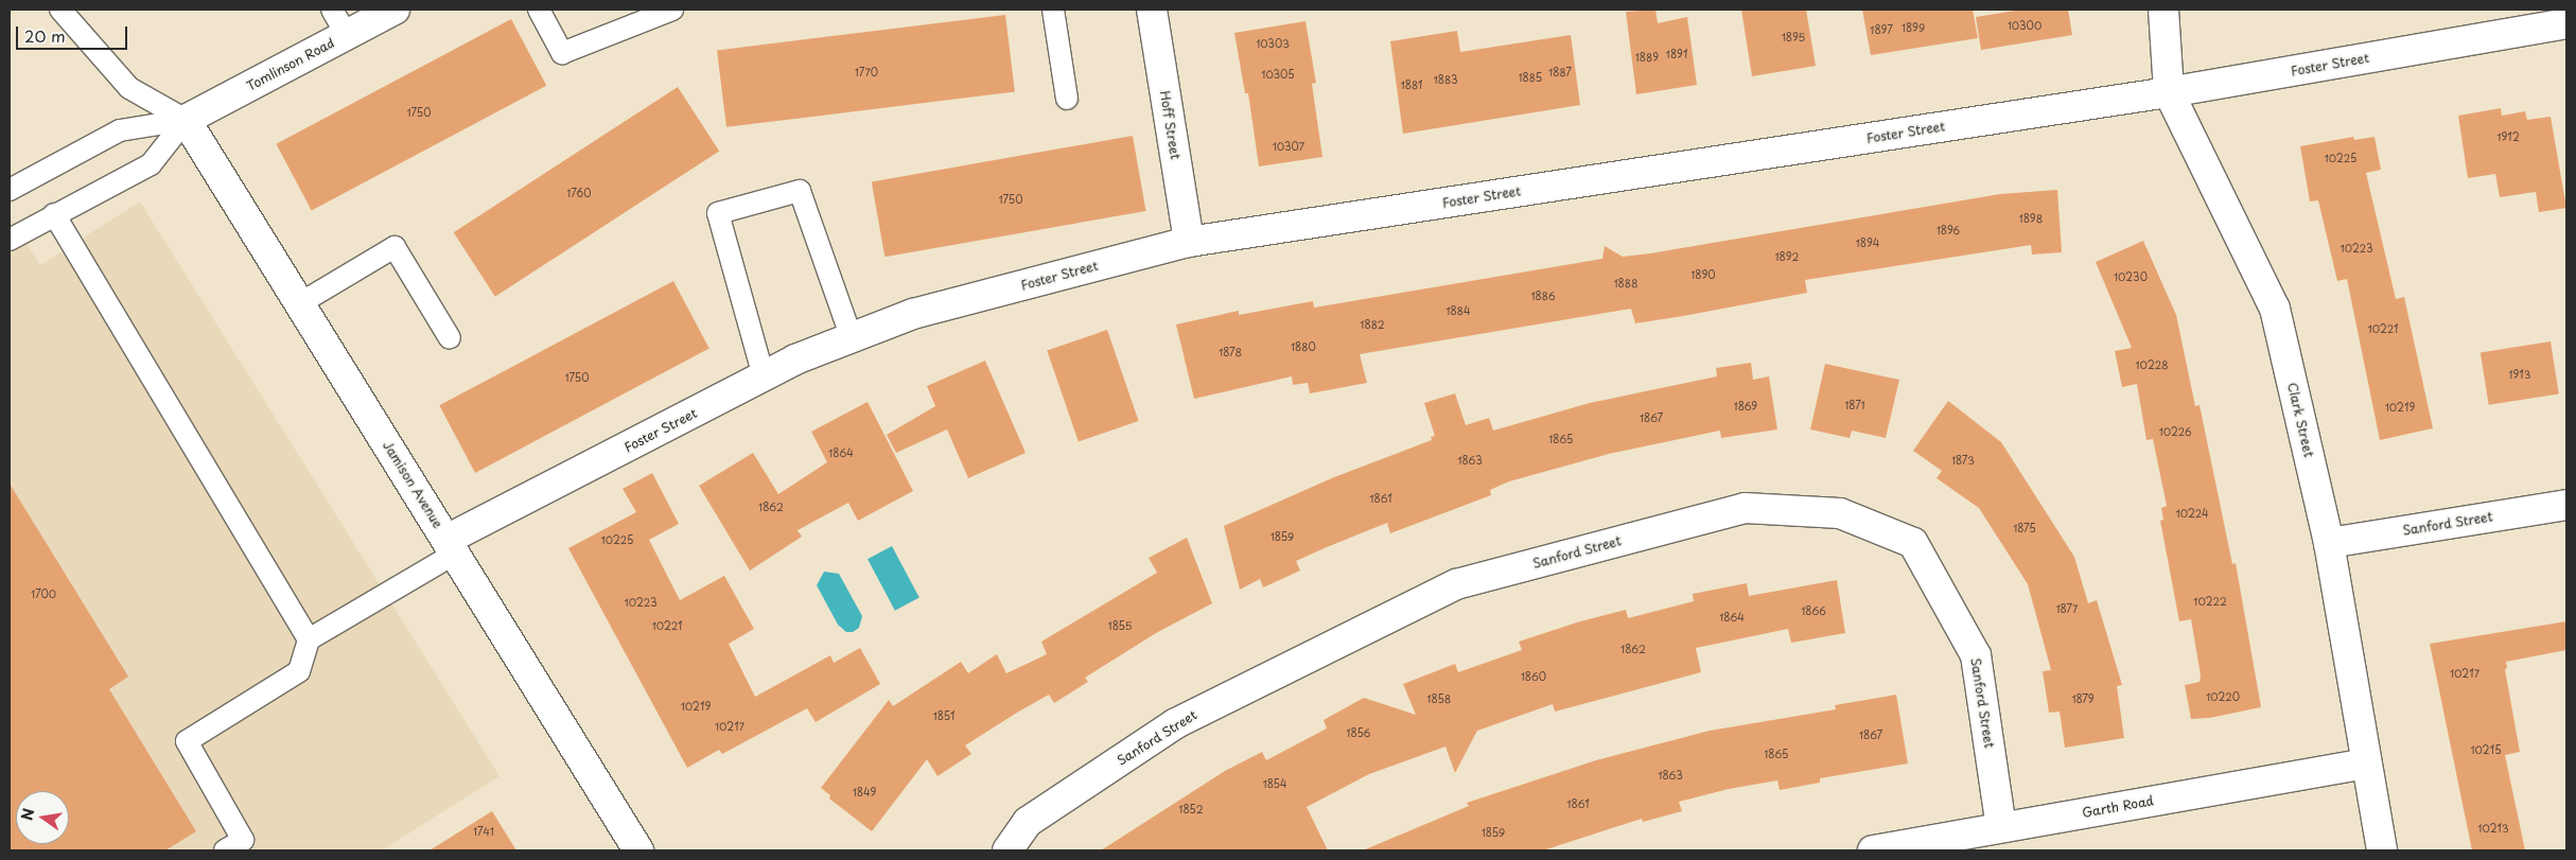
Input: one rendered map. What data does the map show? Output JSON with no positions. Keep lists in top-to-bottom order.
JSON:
{
  "streets": {
    "street": [
      "Tomlinson Road",
      "Foster Street",
      "Hoff Street",
      "Clark Street",
      "Jamison Avenue",
      "Sanford Street",
      "Garth Road"
    ]
  },
  "crossings": [
    ["Tomlinson Road", "Jamison Avenue"],
    ["Foster Street", "Hoff Street"],
    ["Foster Street", "Clark Street"],
    ["Foster Street", "Jamison Avenue"],
    ["Clark Street", "Sanford Street"],
    ["Clark Street", "Garth Road"],
    ["Sanford Street", "Garth Road"]
  ],
  "house_numbers": [
    "10300",
    "1899",
    "1897",
    "1895",
    "10303",
    "1891",
    "1889",
    "1770",
    "1887",
    "10305",
    "1885",
    "1883",
    "1881",
    "1750",
    "1912",
    "10307",
    "10225",
    "1760",
    "1750",
    "1898",
    "1896",
    "1894",
    "10223",
    "1892",
    "1890",
    "10230",
    "1888",
    "1886",
    "1884",
    "1882",
    "10221",
    "1880",
    "1878",
    "10228",
    "1913",
    "1750",
    "1871",
    "1869",
    "10219",
    "1867",
    "10226",
    "1865",
    "1864",
    "1863",
    "1873",
    "1861",
    "1862",
    "10224",
    "1875",
    "1859",
    "10225",
    "1700",
    "10222",
    "10223",
    "1877",
    "1866",
    "1864",
    "10221",
    "1855",
    "1862",
    "10217",
    "1860",
    "10220",
    "1858",
    "1879",
    "10219",
    "1851",
    "10217",
    "1856",
    "1867",
    "10215",
    "1865",
    "1863",
    "1854",
    "1849",
    "1861",
    "1852",
    "10213",
    "1741",
    "1859"
  ],
  "scale_bar": "20 m",
  "north": "left"
}
